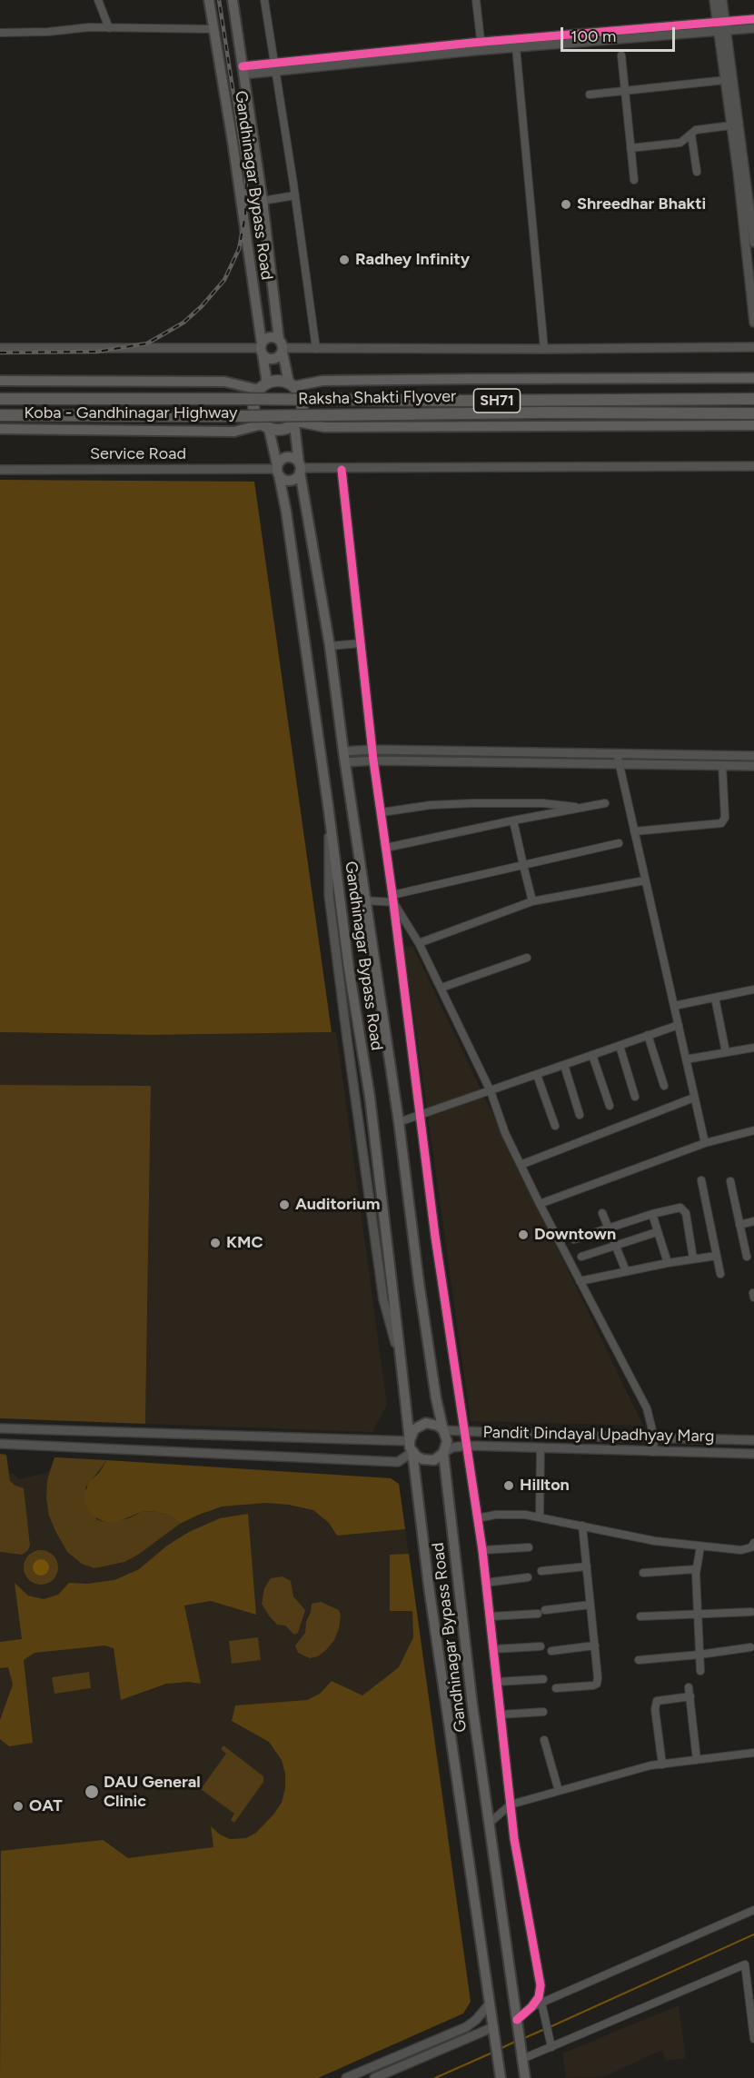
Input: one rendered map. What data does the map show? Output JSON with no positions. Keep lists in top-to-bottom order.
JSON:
{
  "streets": {
    "main road": [
      "Gandhinagar Bypass Road",
      "Raksha Shakti Flyover",
      "SH71",
      "Koba - Gandhinagar Highway"
    ],
    "street": ["Service Road", "Pandit Dindayal Upadhyay Marg"]
  },
  "crossings": [
    ["Gandhinagar Bypass Road", "Koba - Gandhinagar Highway"],
    ["Gandhinagar Bypass Road", "Service Road"],
    ["Gandhinagar Bypass Road", "Pandit Dindayal Upadhyay Marg"]
  ],
  "places": [
    "Shreedhar Bhakti",
    "Radhey Infinity",
    "Auditorium",
    "Downtown",
    "KMC",
    "Hillton",
    "DAU General Clinic",
    "OAT"
  ],
  "scale_bar": "100 m"
}
